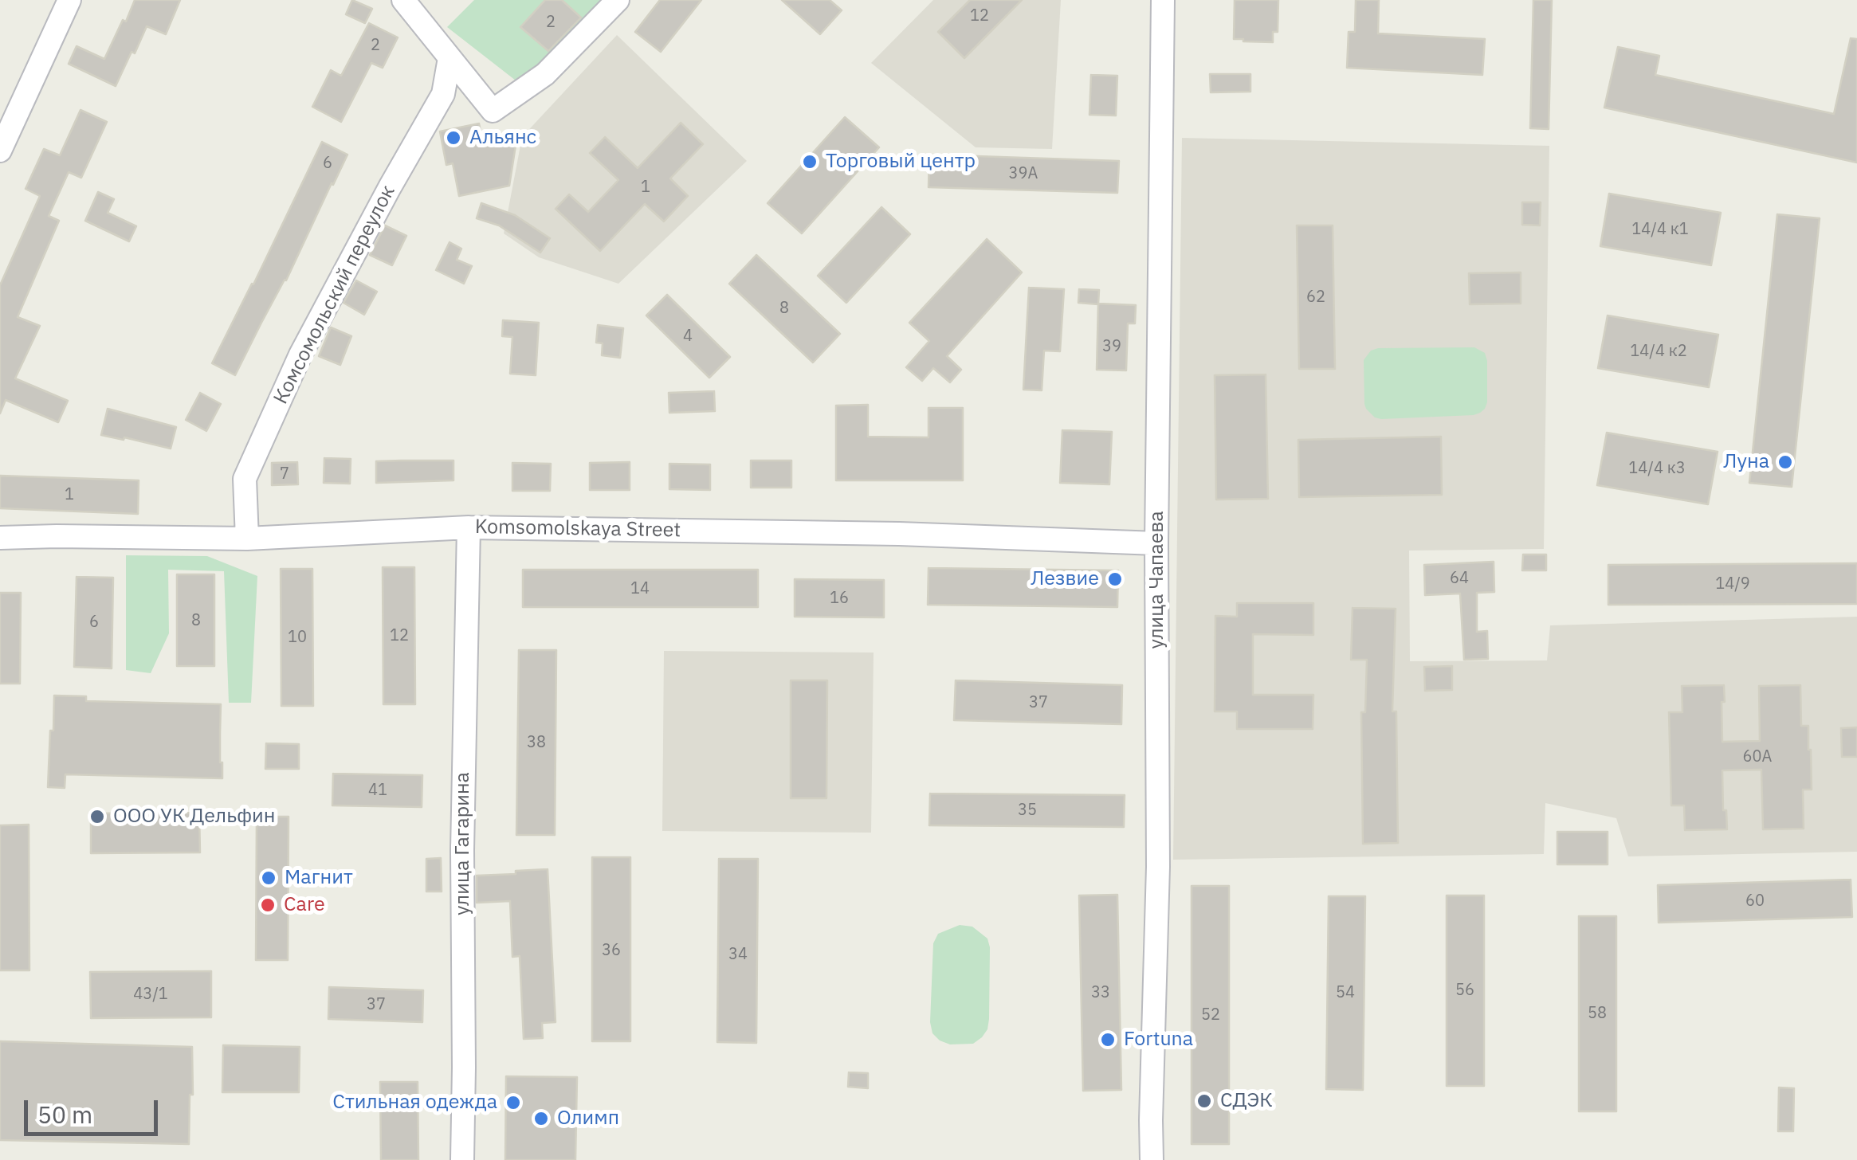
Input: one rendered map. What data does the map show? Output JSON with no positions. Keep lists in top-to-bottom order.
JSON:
{
  "streets": {
    "street": [
      "Комсомольский переулок",
      "Komsomolskaya Street",
      "улица Чапаева",
      "улица Гагарина"
    ]
  },
  "crossings": [
    ["Комсомольский переулок", "Komsomolskaya Street"],
    ["Komsomolskaya Street", "улица Чапаева"],
    ["Komsomolskaya Street", "улица Гагарина"]
  ],
  "places": [
    "Альянс",
    "Торговый центр",
    "Луна",
    "Лезвие",
    "ООО УК Дельфин",
    "Магнит",
    "Care",
    "Fortuna",
    "СДЭК",
    "Стильная одежда",
    "Олимп"
  ],
  "house_numbers": [
    "12",
    "2",
    "2",
    "6",
    "39А",
    "1",
    "14/4 к1",
    "62",
    "8",
    "4",
    "39",
    "14/4 к2",
    "14/4 к3",
    "7",
    "1",
    "64",
    "14/9",
    "14",
    "16",
    "8",
    "6",
    "12",
    "10",
    "37",
    "38",
    "60А",
    "41",
    "35",
    "60",
    "36",
    "34",
    "56",
    "33",
    "54",
    "43/1",
    "37",
    "58",
    "52"
  ],
  "scale_bar": "50 m"
}
